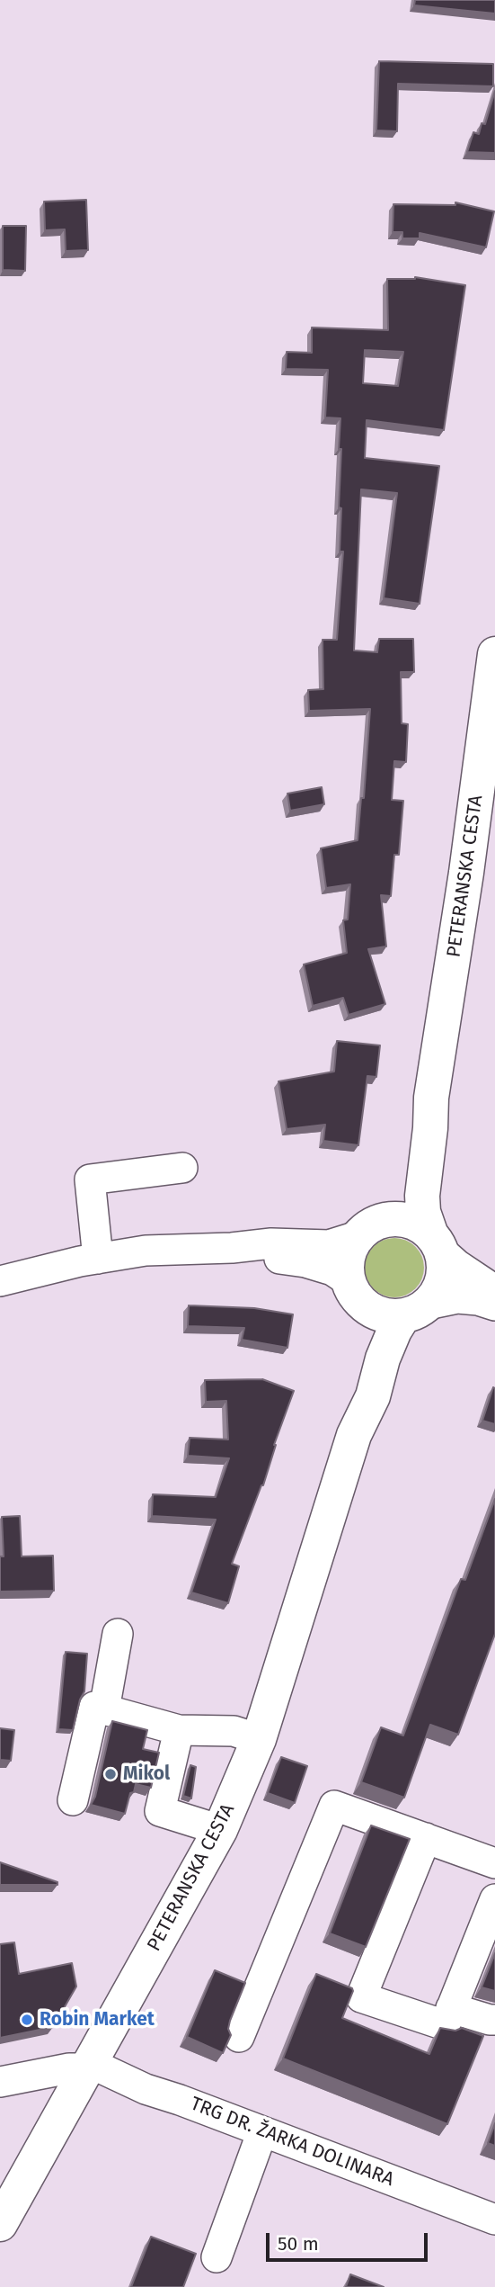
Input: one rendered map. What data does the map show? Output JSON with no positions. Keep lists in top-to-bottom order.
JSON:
{
  "streets": {
    "main road": ["PETERANSKA CESTA"],
    "street": ["TRG DR. ŽARKA DOLINARA"]
  },
  "crossings": [
    ["PETERANSKA CESTA", "TRG DR. ŽARKA DOLINARA"]
  ],
  "places": ["Mikol", "Robin Market"],
  "scale_bar": "50 m"
}
